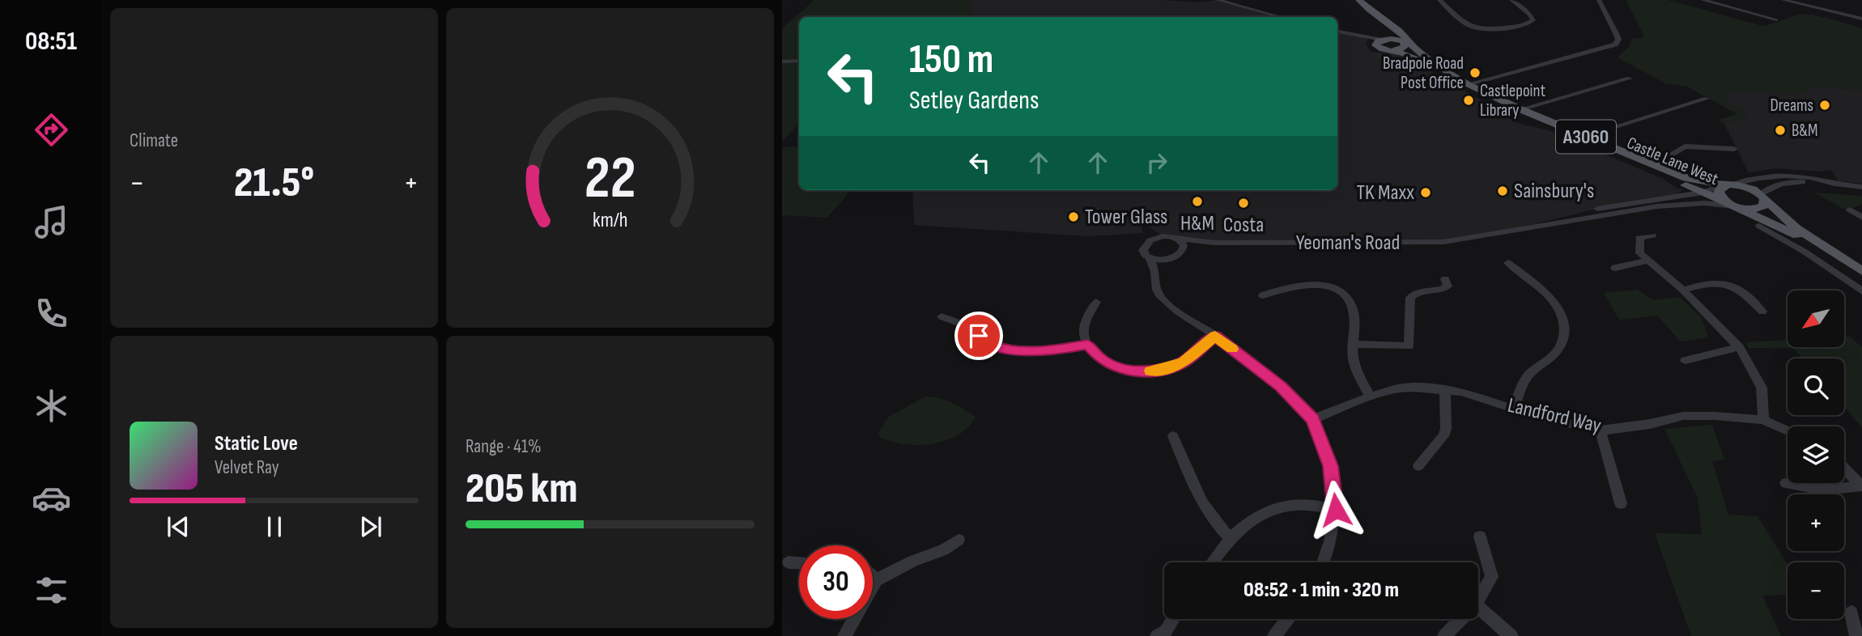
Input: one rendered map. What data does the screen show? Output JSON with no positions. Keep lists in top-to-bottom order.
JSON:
{
  "streets": {
    "main road": ["A3060", "Castle Lane West"],
    "street": ["Yeoman's Road", "Landford Way"]
  },
  "crossings": [
    ["Castle Lane West", "Yeoman's Road"]
  ],
  "places": [
    "Bradpole Road Post Office",
    "Castlepoint Library",
    "Dreams",
    "B&M",
    "Sainsbury's",
    "TK Maxx",
    "H&M",
    "Costa",
    "Tower Glass"
  ],
  "north": "bottom left",
  "page": {
    "tabs": "08:51",
    "tile": [
      "Climate",
      ["Range · 41%", "205 km"]
    ],
    "turn": ["150 m", "Setley Gardens"],
    "heat": ["−", "21.5°", "+"],
    "map_buttons": ["+", "−"],
    "song": ["Static Love", "Velvet Ray"],
    "limit": "30",
    "trip": "08:52 · 1 min · 320 m",
    "gauge": ["22", "km/h"]
  }
}
